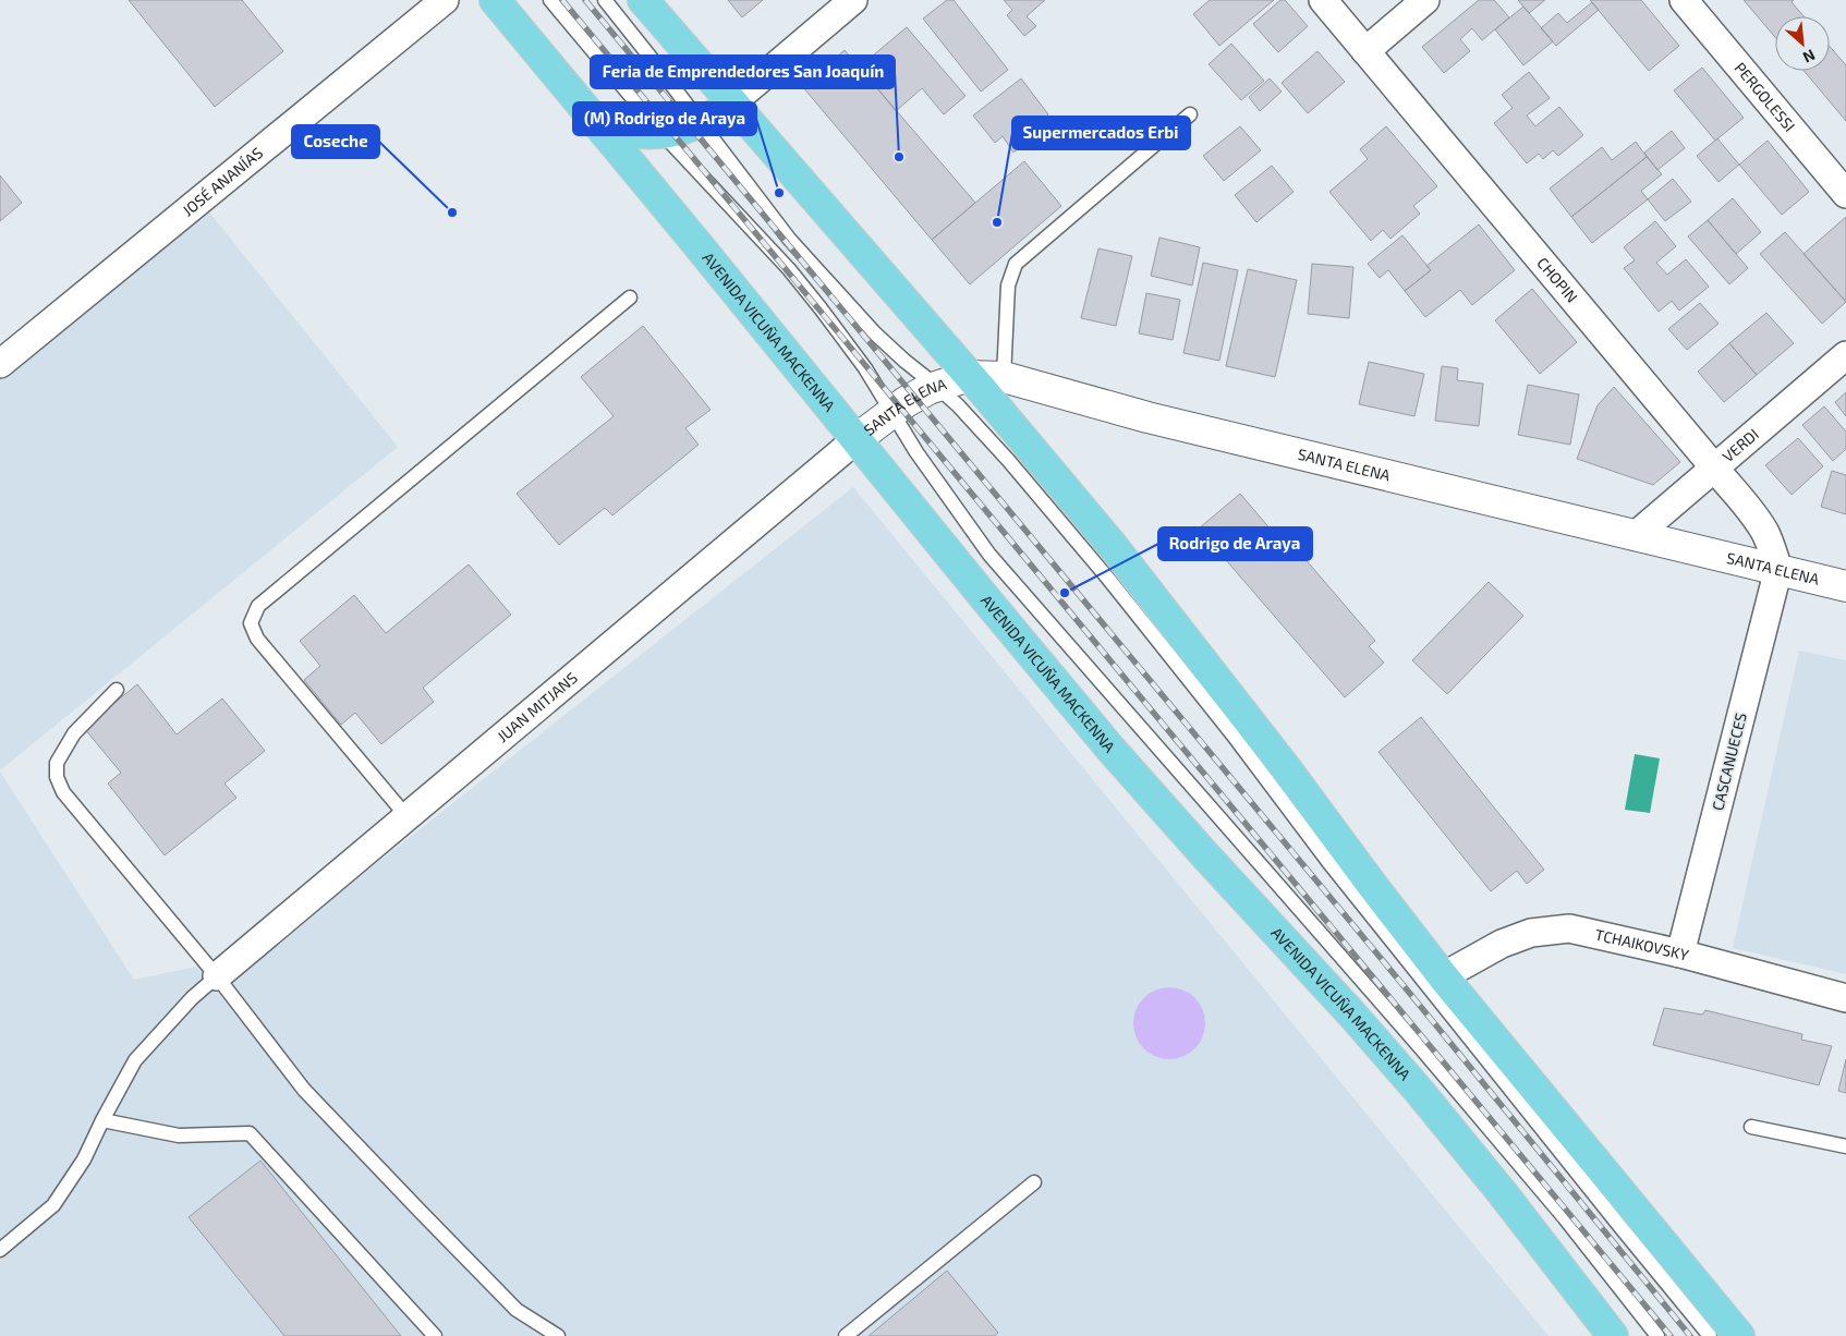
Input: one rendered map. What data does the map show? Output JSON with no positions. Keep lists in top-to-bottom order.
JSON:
{
  "streets": {
    "main road": ["AVENIDA VICUÑA MACKENNA"],
    "street": [
      "PERGOLESSI",
      "JOSÉ ANANÍAS",
      "CHOPIN",
      "SANTA ELENA",
      "VERDI",
      "JUAN MITJANS",
      "CASCANUECES",
      "TCHAIKOVSKY"
    ]
  },
  "crossings": [
    ["CHOPIN", "SANTA ELENA"],
    ["CHOPIN", "VERDI"],
    ["CHOPIN", "CASCANUECES"],
    ["AVENIDA VICUÑA MACKENNA", "SANTA ELENA"],
    ["AVENIDA VICUÑA MACKENNA", "JUAN MITJANS"],
    ["SANTA ELENA", "VERDI"],
    ["SANTA ELENA", "JUAN MITJANS"],
    ["SANTA ELENA", "CASCANUECES"],
    ["CASCANUECES", "TCHAIKOVSKY"]
  ],
  "places": [
    "Feria de Emprendedores San Joaquín",
    "(M) Rodrigo de Araya",
    "Coseche",
    "Supermercados Erbi",
    "Rodrigo de Araya"
  ],
  "north": "bottom right"
}
